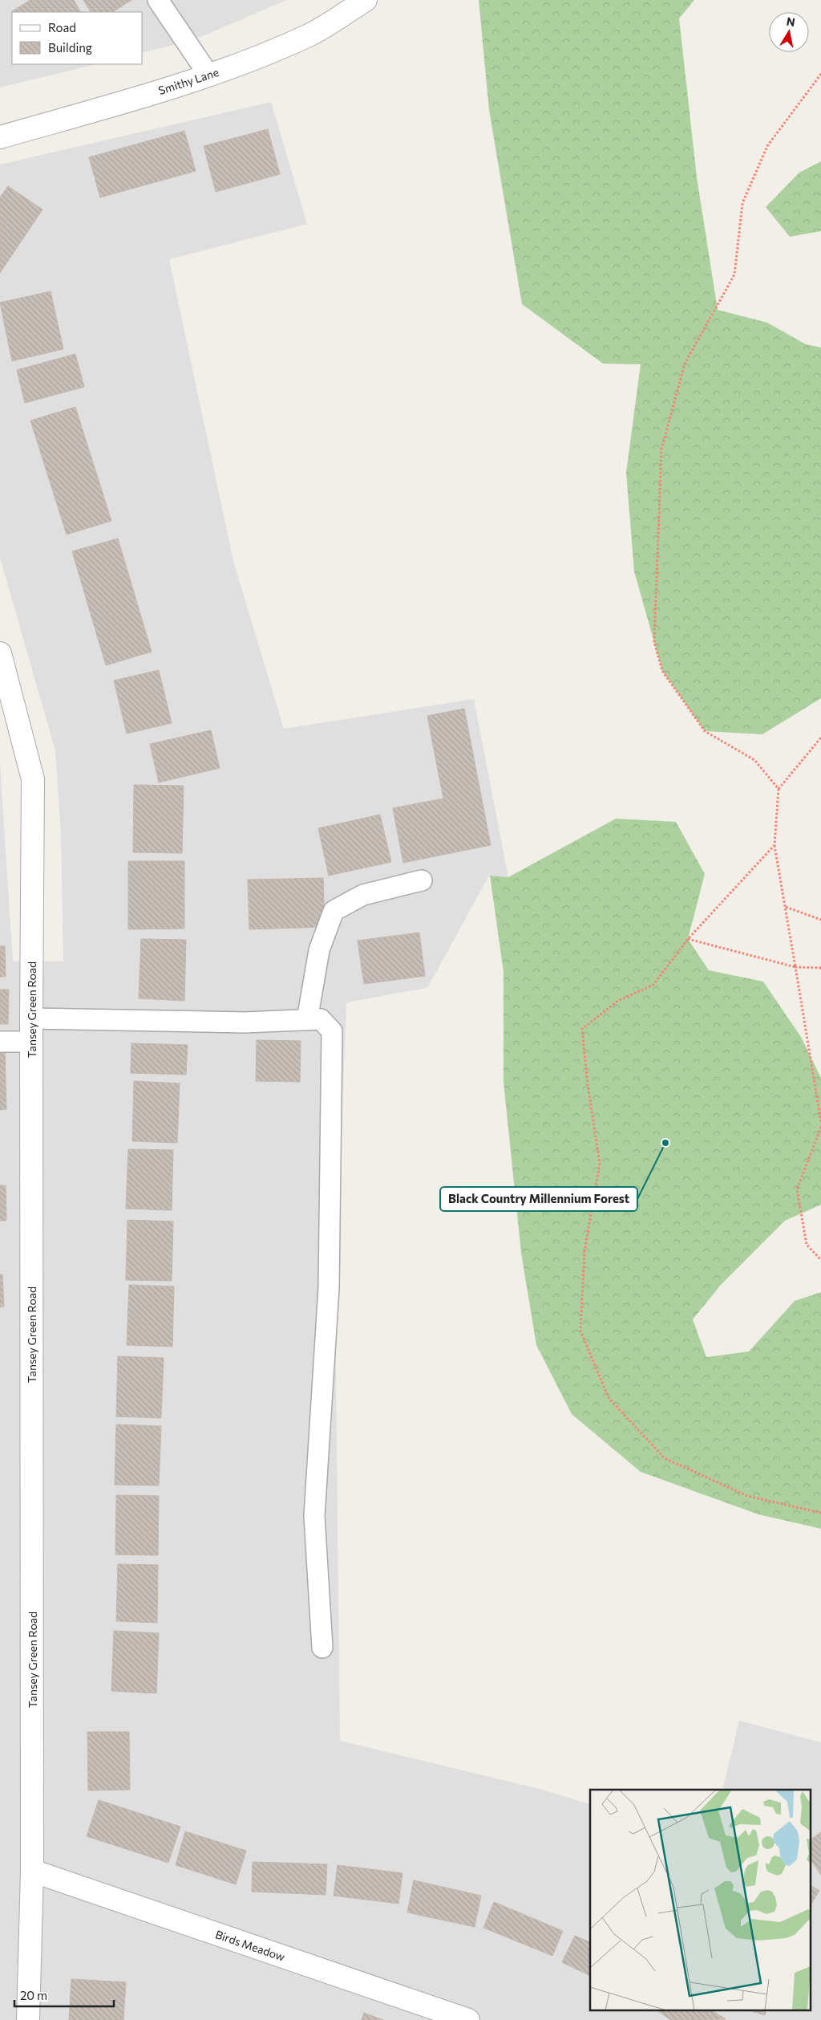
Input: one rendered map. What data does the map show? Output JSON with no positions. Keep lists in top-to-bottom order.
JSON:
{
  "streets": {
    "street": ["Smithy Lane", "Tansey Green Road", "Birds Meadow"]
  },
  "crossings": [
    ["Tansey Green Road", "Birds Meadow"]
  ],
  "places": ["Black Country Millennium Forest"],
  "legend": ["Road", "Building"],
  "scale_bar": "20 m",
  "north": "top"
}
